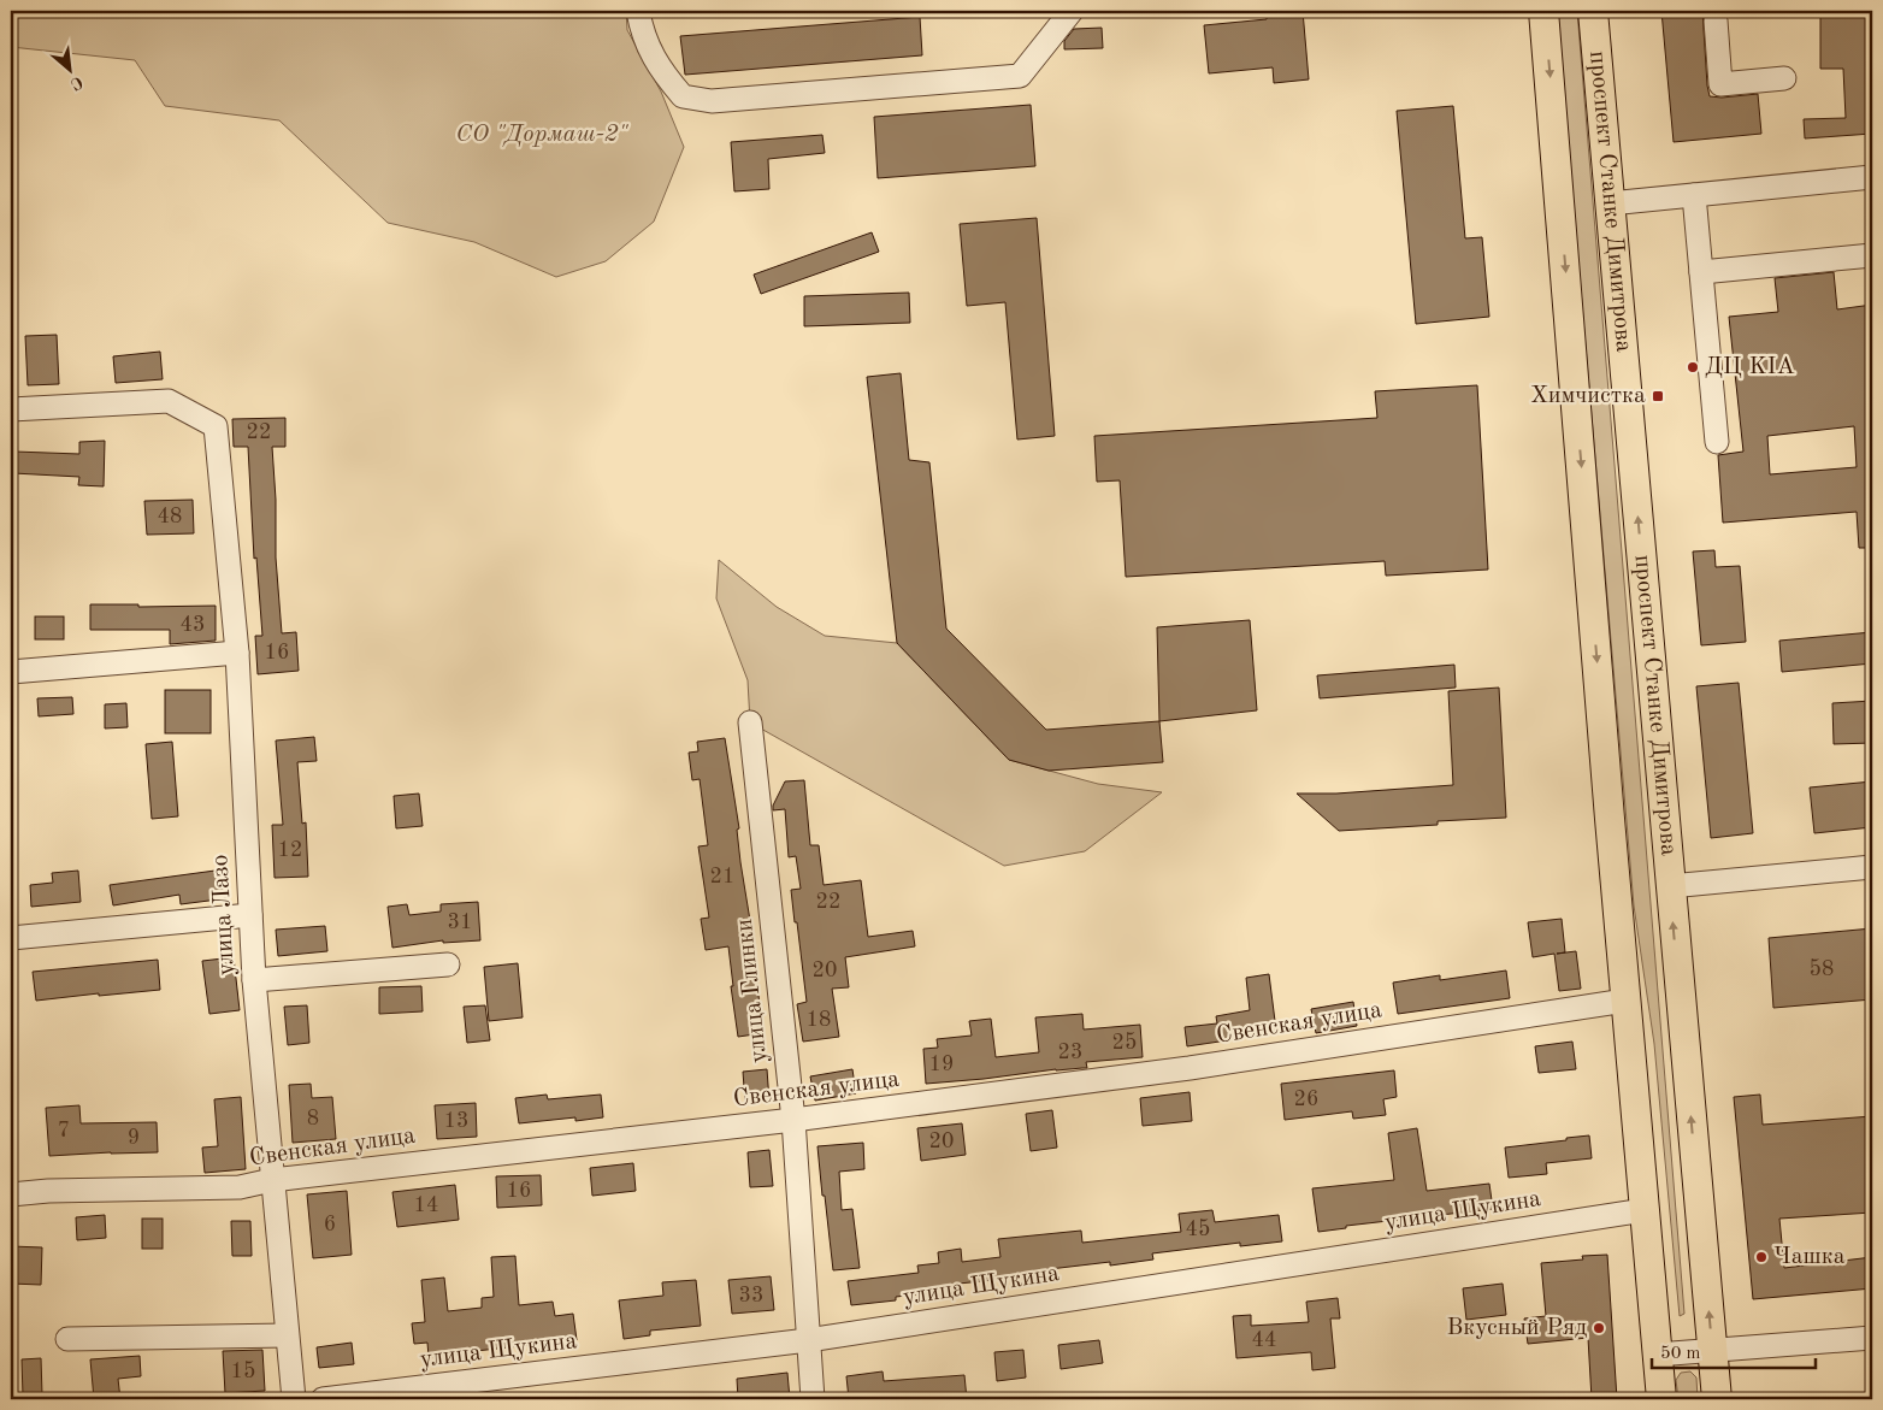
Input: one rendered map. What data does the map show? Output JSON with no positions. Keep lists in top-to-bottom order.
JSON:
{
  "streets": {
    "main road": ["проспект Станке Димитрова"],
    "street": [
      "улица Лазо",
      "улица Глинки",
      "Свенская улица",
      "улица Щукина"
    ]
  },
  "crossings": [
    ["проспект Станке Димитрова", "Свенская улица"],
    ["проспект Станке Димитрова", "улица Щукина"],
    ["улица Лазо", "Свенская улица"],
    ["улица Глинки", "Свенская улица"],
    ["улица Глинки", "улица Щукина"]
  ],
  "parks": ["СО \"Дормаш-2\""],
  "places": {
    "other": ["ДЦ KIA", "Чашка", "Вкусный Ряд"],
    "transit": ["Химчистка"]
  },
  "house_numbers": [
    "22",
    "48",
    "43",
    "16",
    "12",
    "21",
    "22",
    "31",
    "58",
    "20",
    "18",
    "25",
    "23",
    "19",
    "26",
    "8",
    "13",
    "7",
    "9",
    "20",
    "16",
    "14",
    "6",
    "45",
    "33",
    "44",
    "15"
  ],
  "scale_bar": "50 m",
  "north": "bottom right"
}
